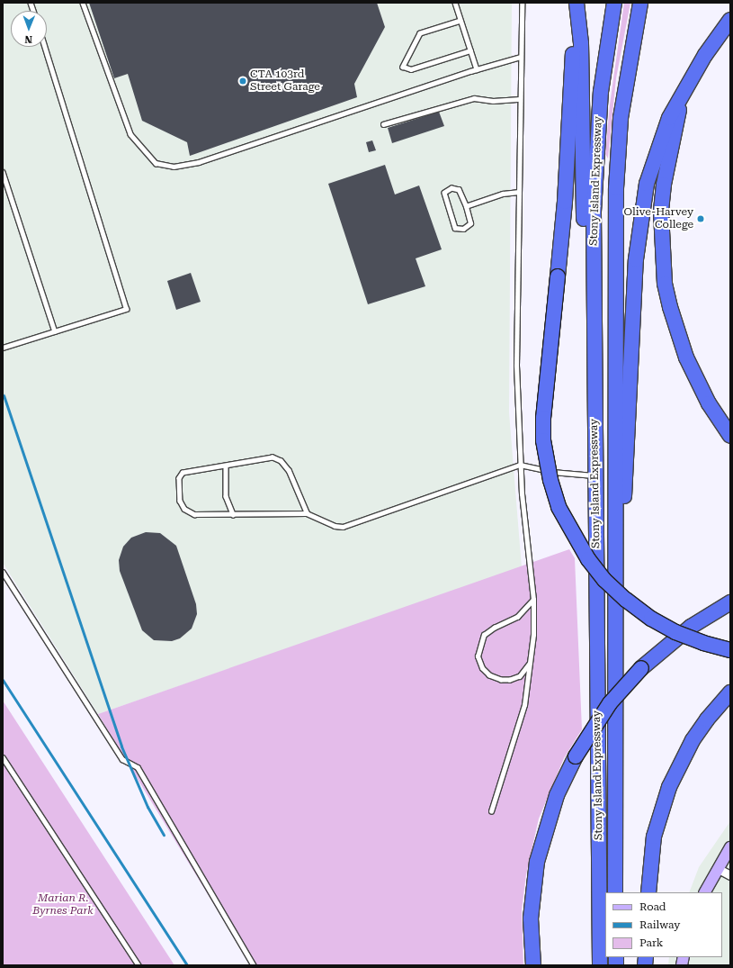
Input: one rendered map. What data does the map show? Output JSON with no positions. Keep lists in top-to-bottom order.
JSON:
{
  "streets": {
    "highway": ["Stony Island Expressway"]
  },
  "parks": ["Marian R. Byrnes Park"],
  "places": ["CTA 103rd Street Garage", "Olive-Harvey College"],
  "legend": ["Road", "Railway", "Park"],
  "north": "bottom"
}
